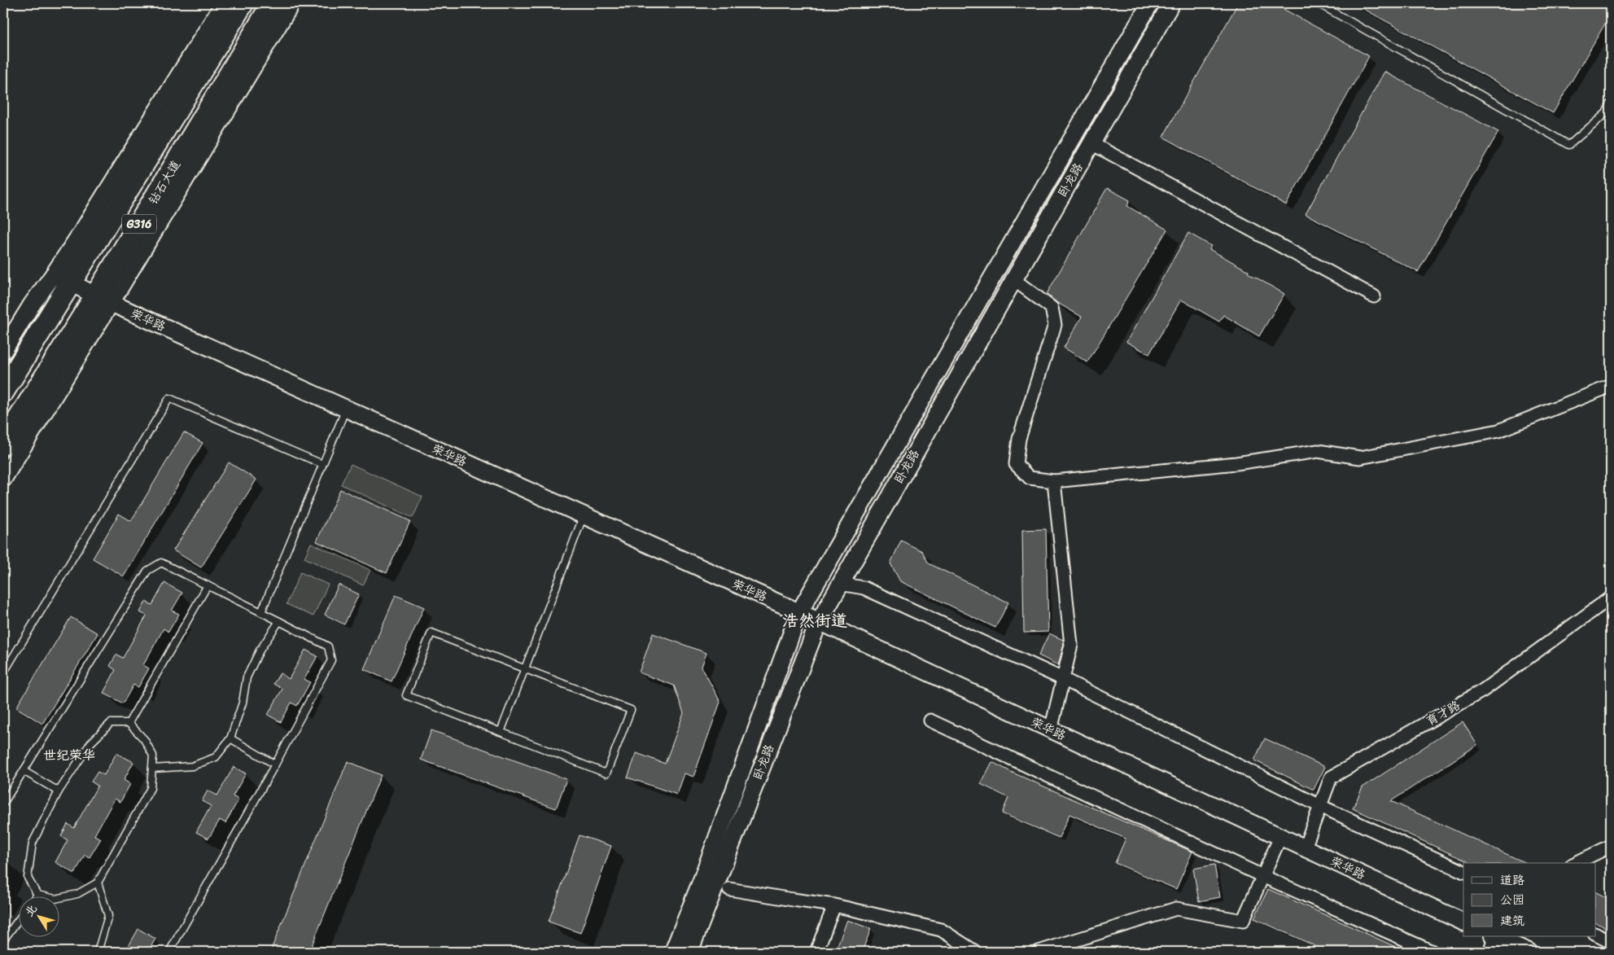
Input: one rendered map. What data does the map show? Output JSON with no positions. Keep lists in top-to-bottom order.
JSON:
{
  "streets": {
    "highway": ["钻石大道", "G316"],
    "main road": ["卧龙路", "荣华路"],
    "street": ["育才路"]
  },
  "crossings": [
    ["卧龙路", "荣华路"],
    ["钻石大道", "荣华路"],
    ["G316", "荣华路"],
    ["荣华路", "育才路"]
  ],
  "districts": ["浩然街道", "世纪荣华"],
  "legend": ["道路", "公园", "建筑"],
  "north": "top left"
}
